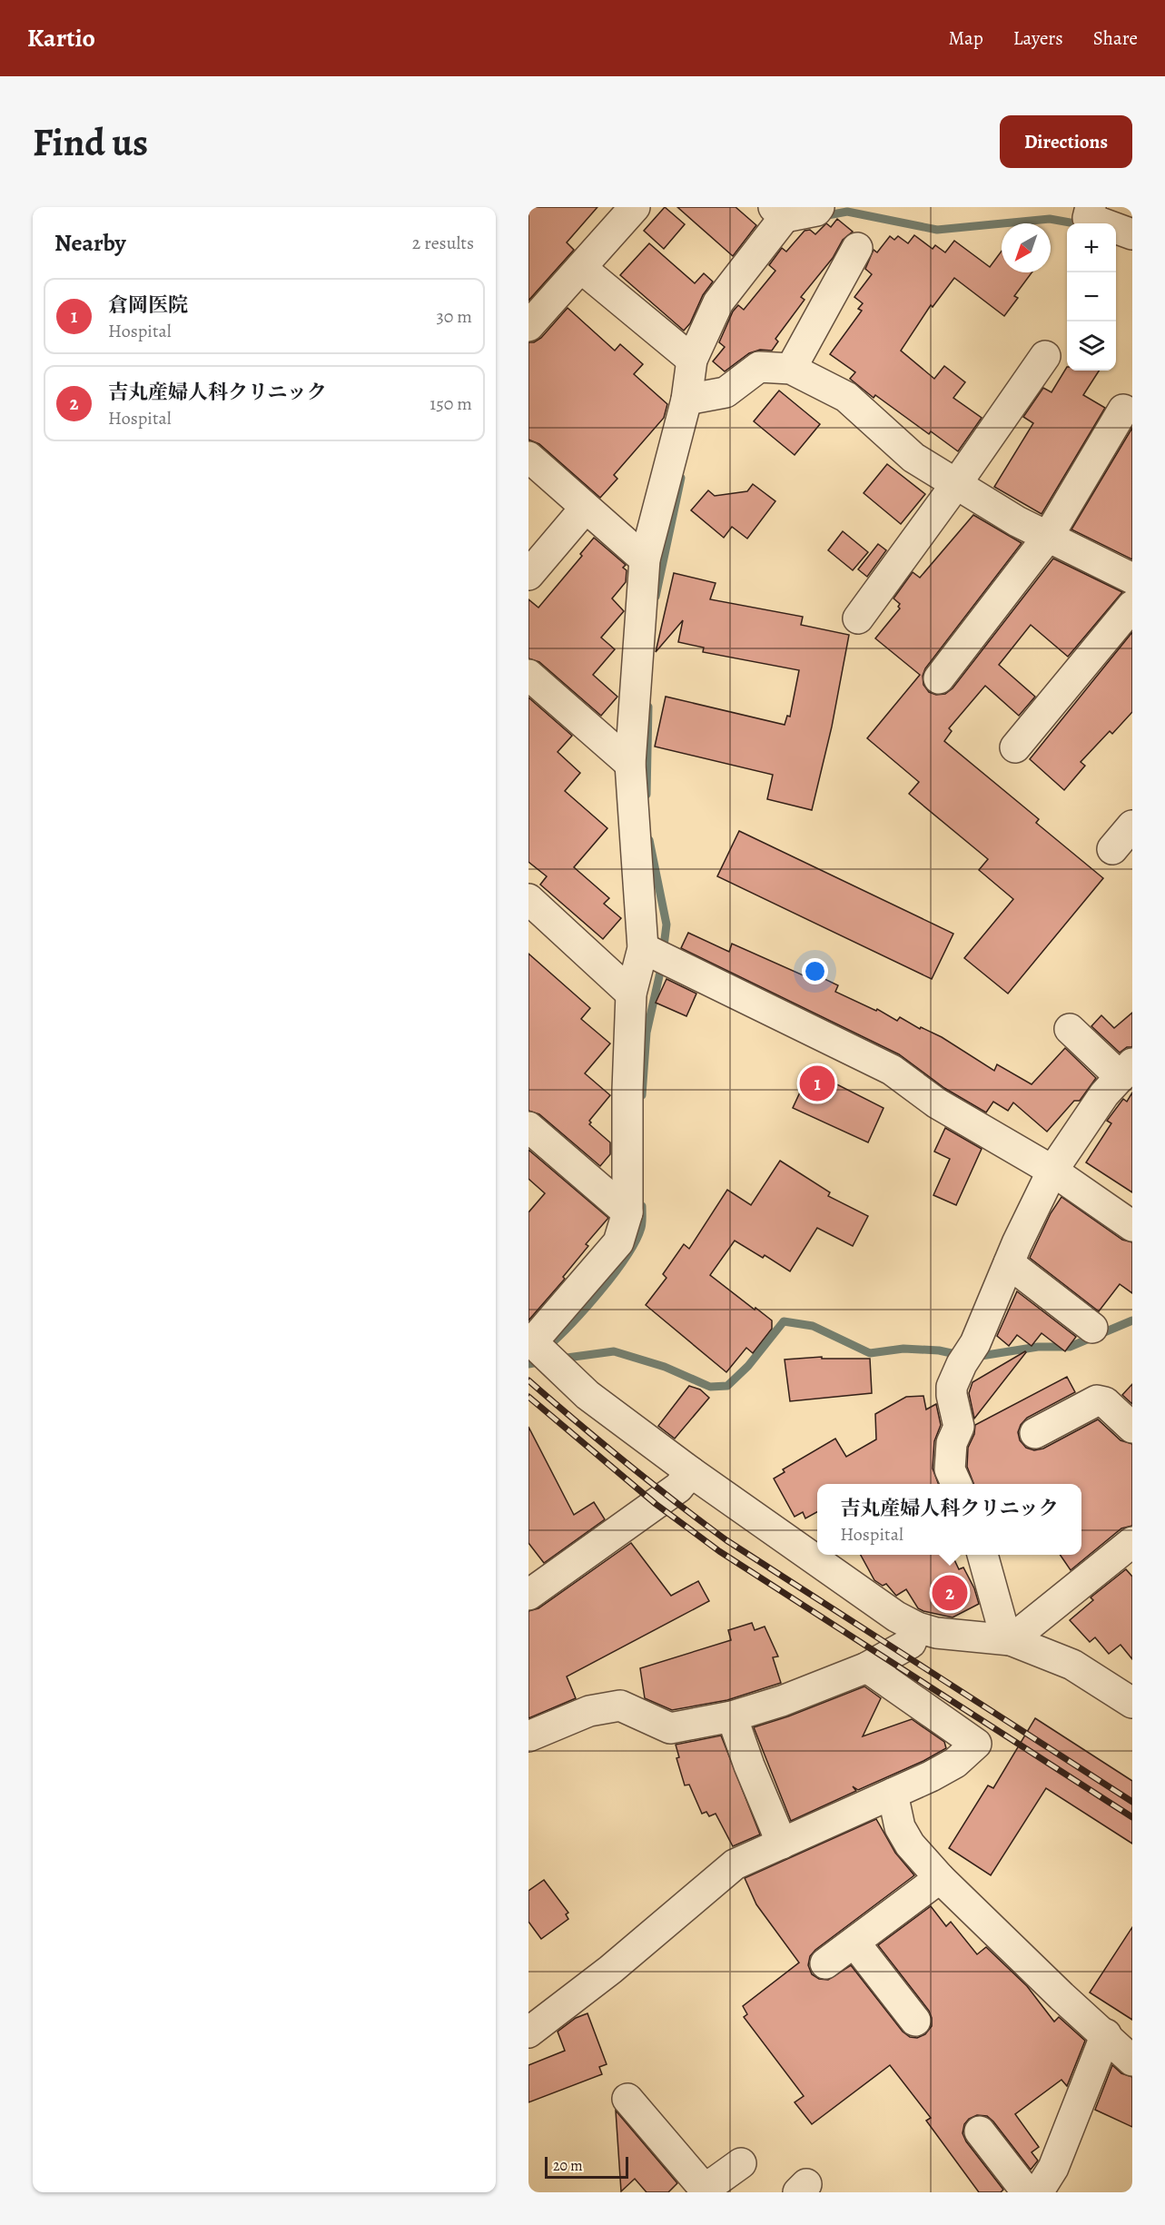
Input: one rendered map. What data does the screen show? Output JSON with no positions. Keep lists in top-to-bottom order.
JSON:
{
  "scale_bar": "20 m",
  "north": "bottom left",
  "page": {
    "header": "Kartio",
    "nav": ["Map", "Layers", "Share"],
    "buttons": "Directions",
    "title": "Find us",
    "heading": ["Nearby", "2 results"],
    "map_buttons": ["+", "−"],
    "list": [
      {
        "mark": "1",
        "name": "倉岡医院",
        "note": "Hospital",
        "value": "30 m"
      },
      {
        "mark": "2",
        "name": "吉丸産婦人科クリニック",
        "note": "Hospital",
        "value": "150 m"
      }
    ],
    "pins": ["1", "2"],
    "popup": ["吉丸産婦人科クリニック", "Hospital"],
    "scale": "20 m"
  }
}
